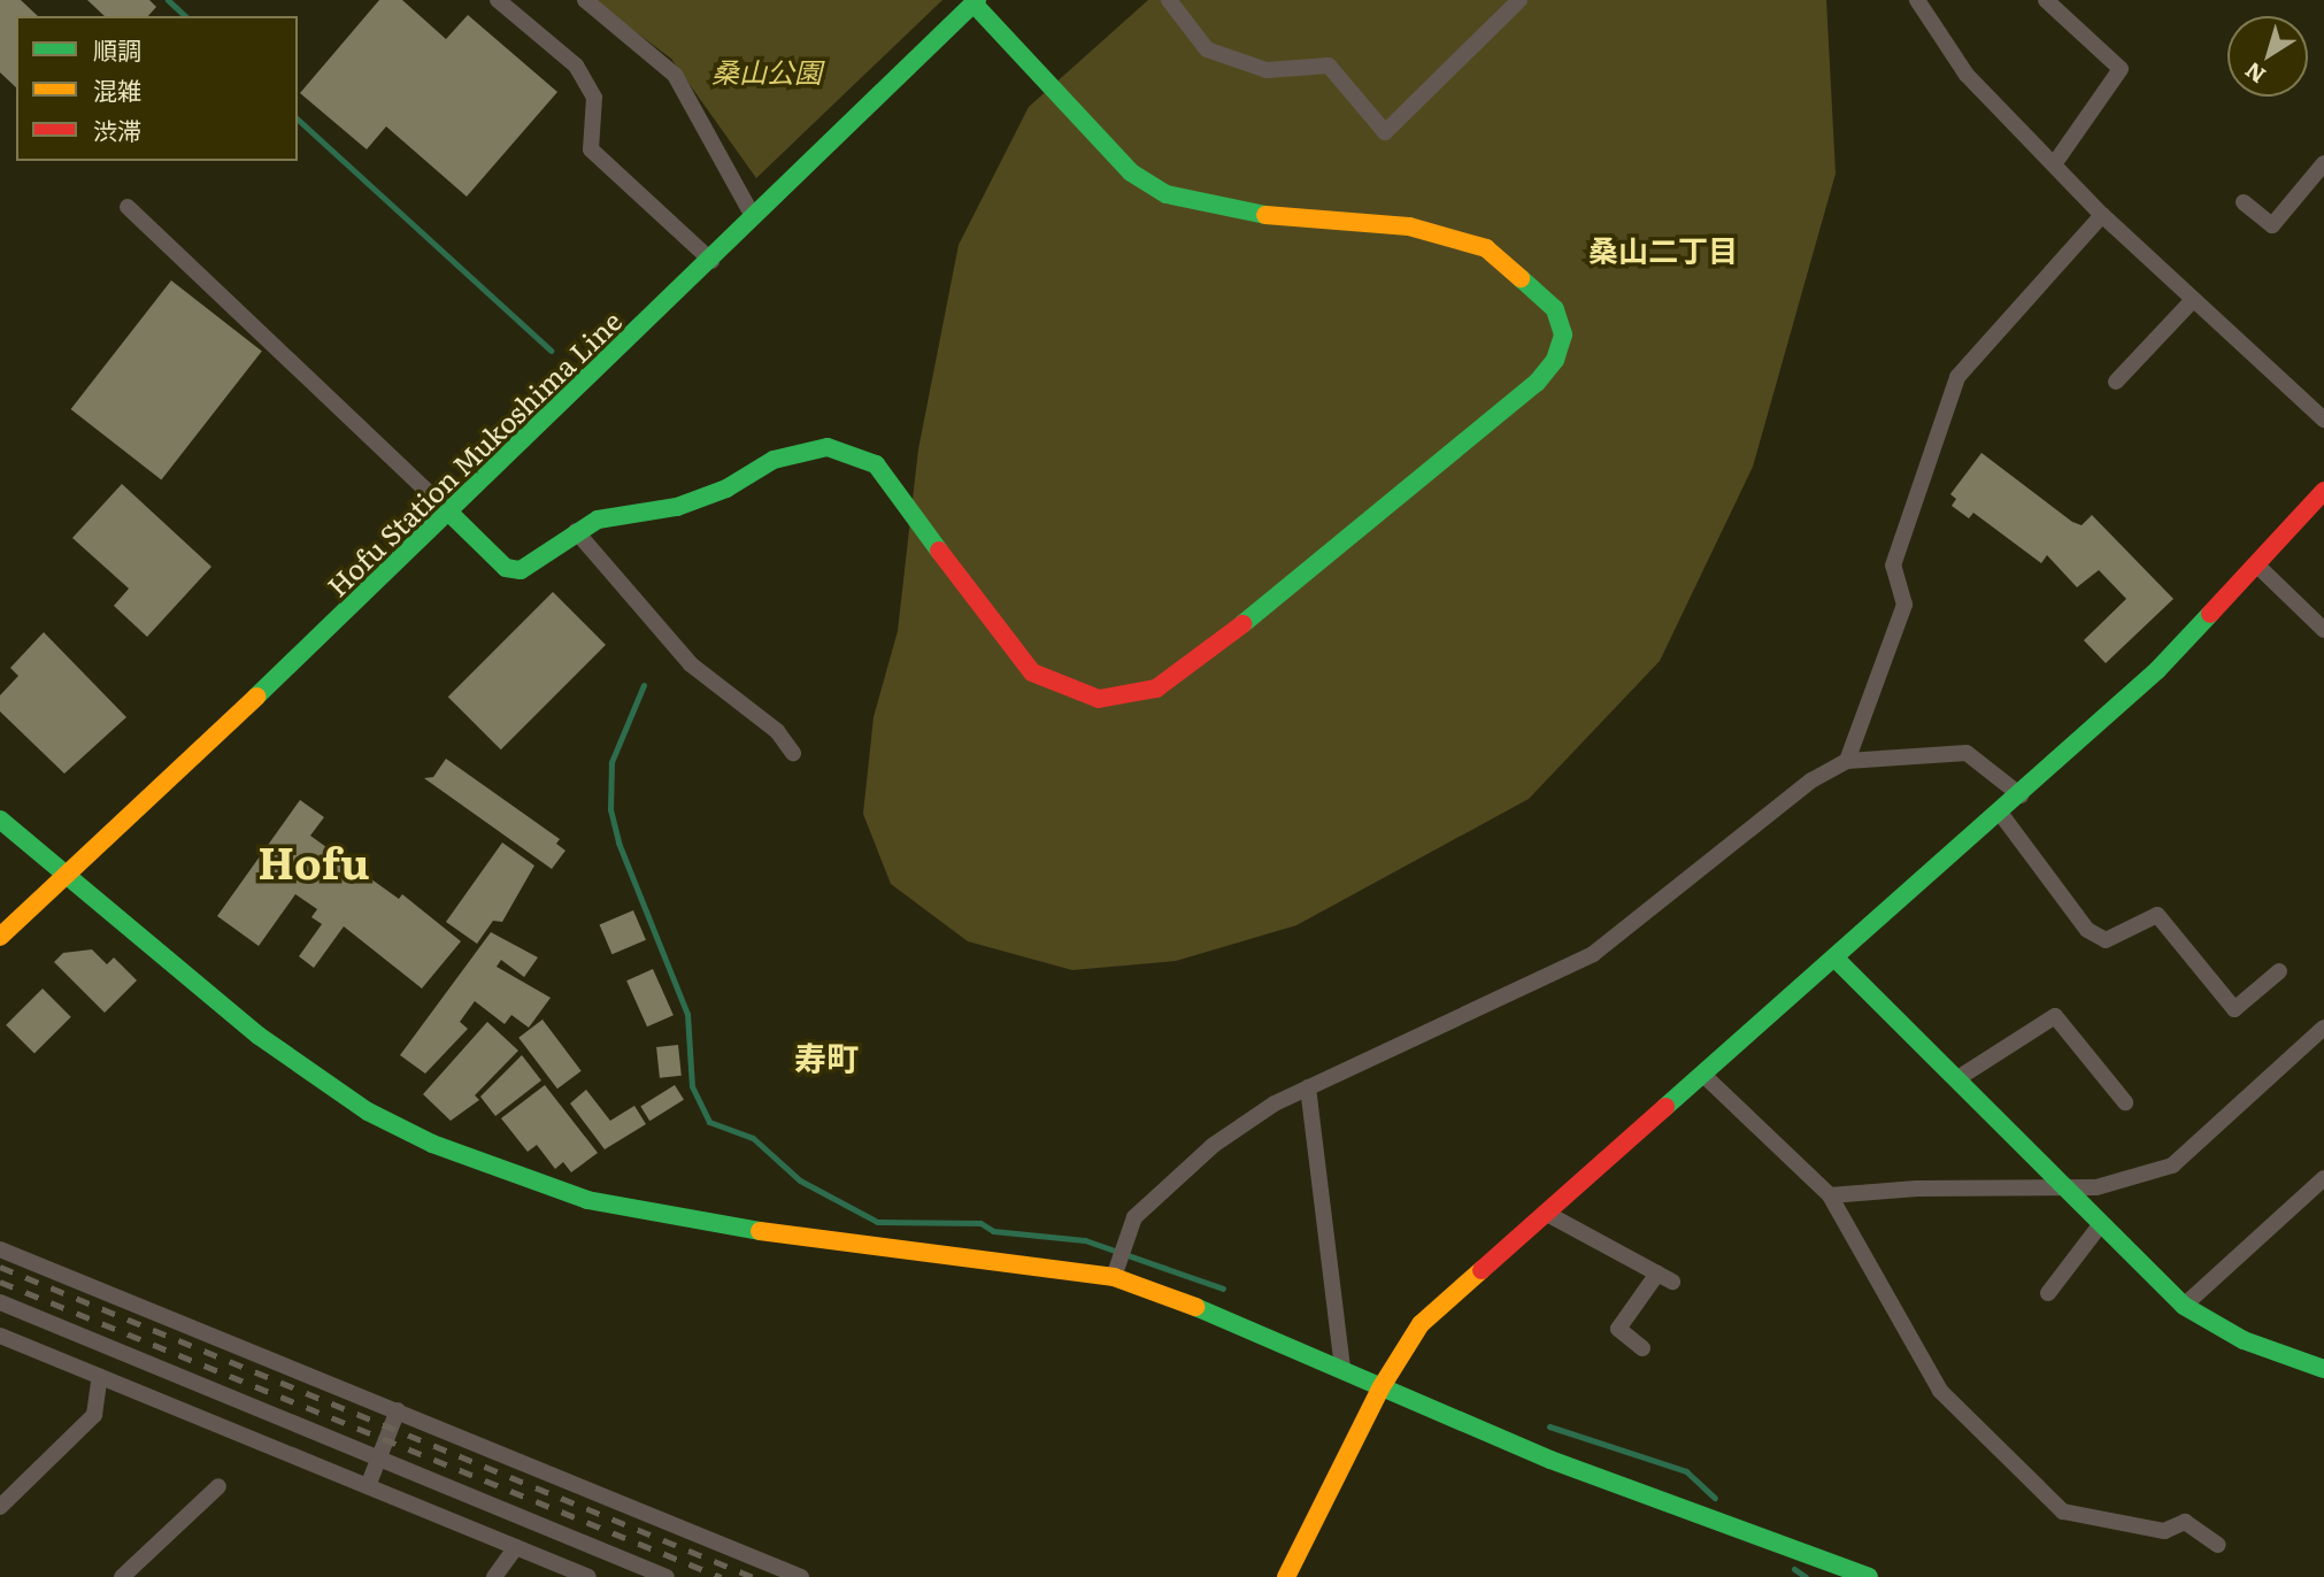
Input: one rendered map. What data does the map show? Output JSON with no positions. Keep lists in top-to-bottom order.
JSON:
{
  "streets": {
    "street": ["Hofu Station Mukoshima Line"]
  },
  "districts": ["桑山二丁目", "Hofu", "寿町"],
  "parks": ["桑山公園"],
  "legend": ["順調", "混雑", "渋滞"],
  "north": "bottom left"
}
